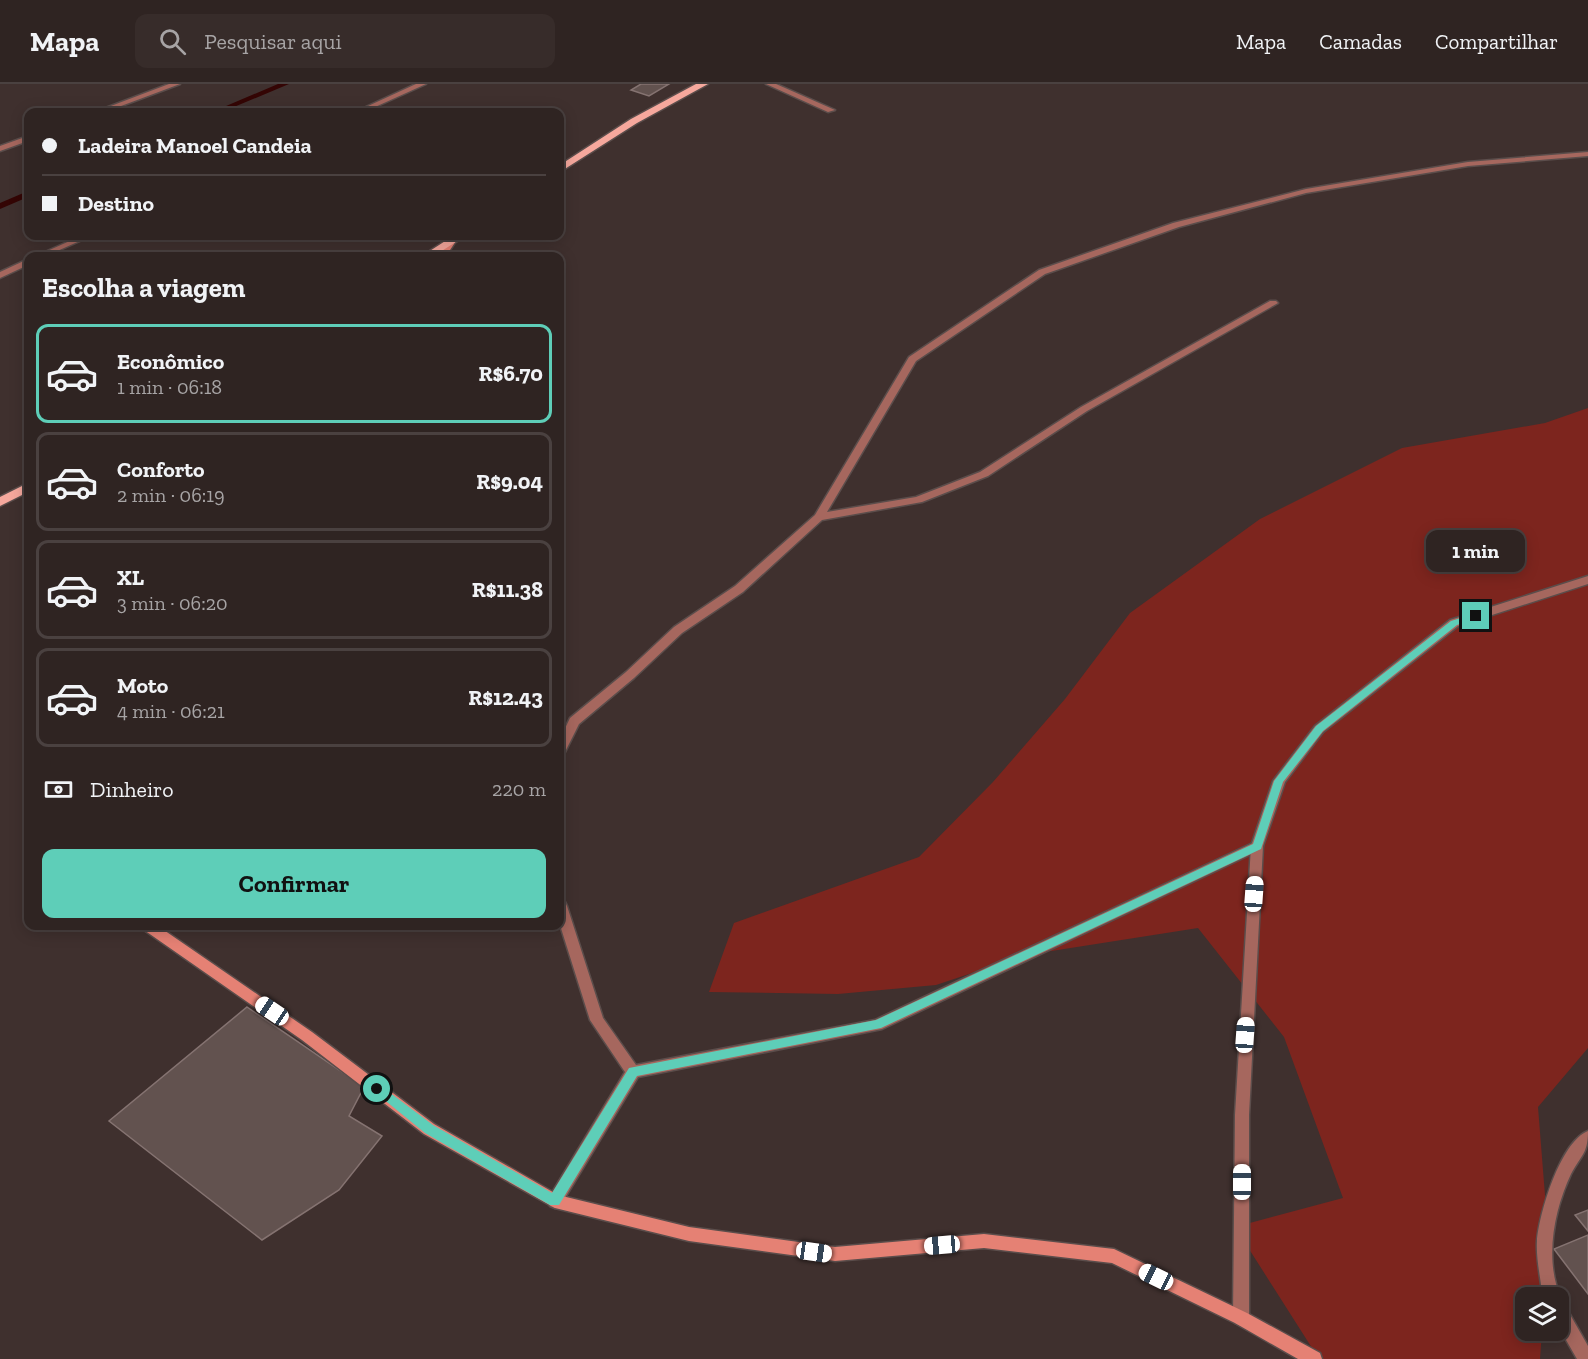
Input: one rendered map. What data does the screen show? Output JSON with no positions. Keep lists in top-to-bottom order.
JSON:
{
  "page": {
    "header": "Mapa",
    "search": "Pesquisar aqui",
    "nav": ["Mapa", "Camadas", "Compartilhar"],
    "banner": ["Ladeira Manoel Candeia", "Destino"],
    "heading": "Escolha a viagem",
    "list": [
      {
        "name": "Econômico",
        "note": "1 min · 06:18",
        "value": "R$6.70"
      },
      {
        "name": "Conforto",
        "note": "2 min · 06:19",
        "value": "R$9.04"
      },
      {
        "name": "XL",
        "note": "3 min · 06:20",
        "value": "R$11.38"
      },
      {
        "name": "Moto",
        "note": "4 min · 06:21",
        "value": "R$12.43"
      }
    ],
    "bubble": "1 min",
    "pay": ["Dinheiro", "220 m"],
    "buttons": "Confirmar"
  }
}
